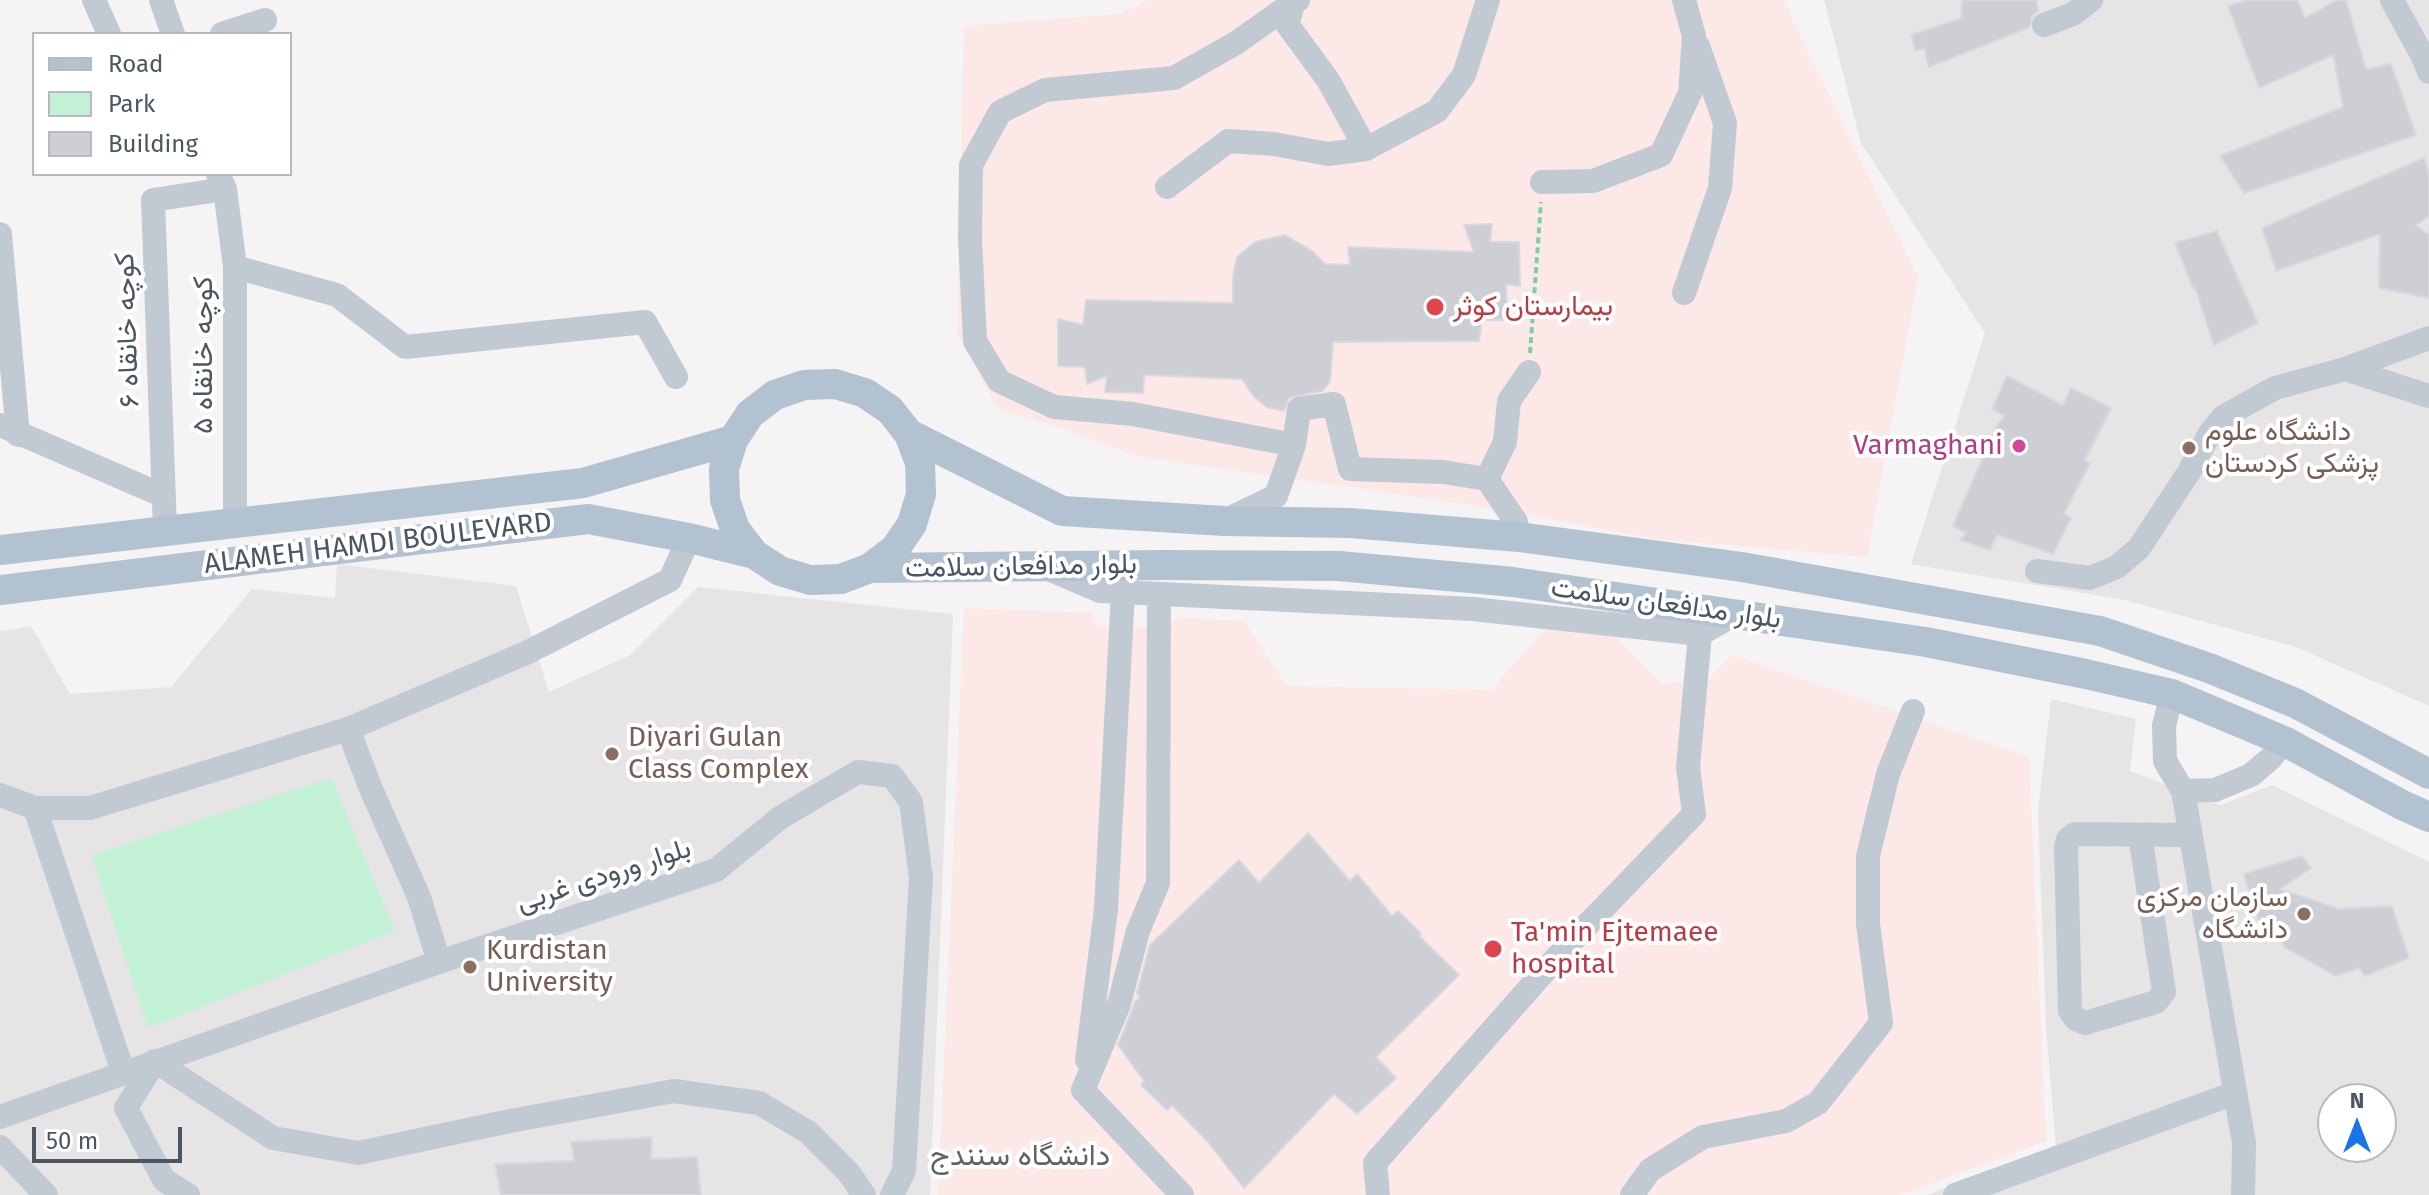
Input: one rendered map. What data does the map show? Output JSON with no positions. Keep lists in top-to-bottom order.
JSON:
{
  "streets": {
    "main road": ["ALAMEH HAMDI BOULEVARD", "بلوار مدافعان سلامت"],
    "street": ["کوچه خانقاه ۶", "کوچه خانقاه ۵", "بلوار ورودی غربی"]
  },
  "crossings": [
    ["کوچه خانقاه ۶", "کوچه خانقاه ۵"],
    ["کوچه خانقاه ۶", "ALAMEH HAMDI BOULEVARD"],
    ["کوچه خانقاه ۵", "ALAMEH HAMDI BOULEVARD"],
    ["ALAMEH HAMDI BOULEVARD", "بلوار مدافعان سلامت"]
  ],
  "districts": ["دانشگاه سنندج"],
  "places": [
    "بیمارستان کوثر",
    "Varmaghani",
    "دانشگاه علوم پزشکی کردستان",
    "Diyari Gulan Class Complex",
    "سازمان مرکزی دانشگاه",
    "Ta'min Ejtemaee hospital",
    "Kurdistan University"
  ],
  "legend": ["Road", "Park", "Building"],
  "scale_bar": "50 m",
  "north": "top"
}
